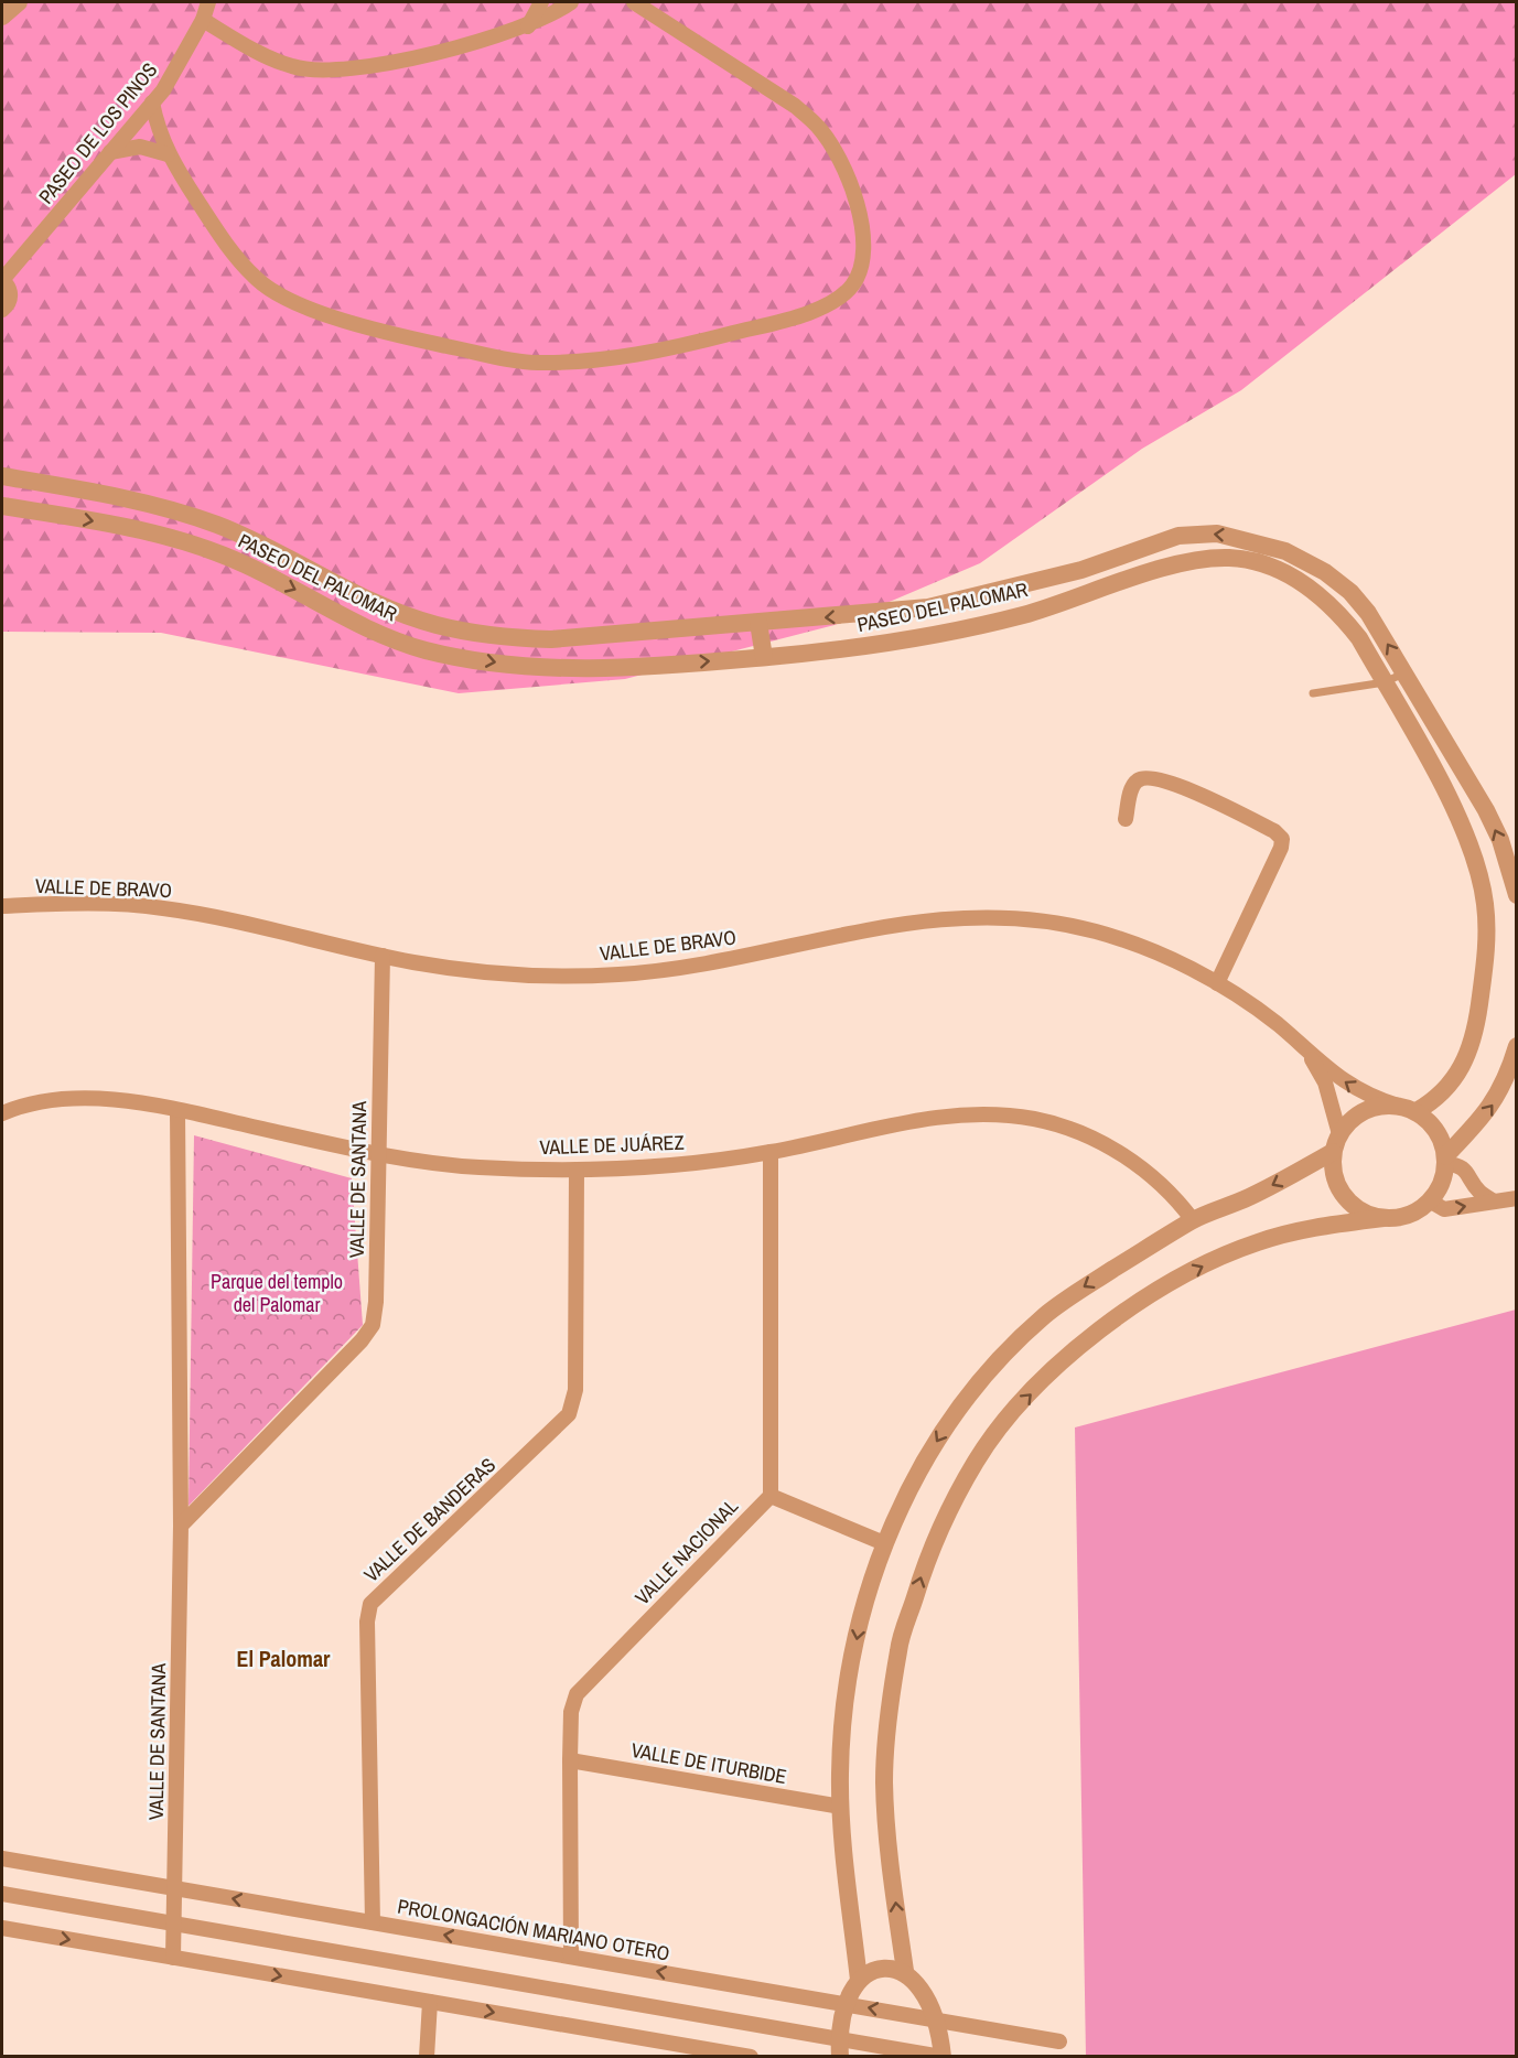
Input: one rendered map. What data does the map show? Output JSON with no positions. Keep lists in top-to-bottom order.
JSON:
{
  "streets": {
    "street": [
      "PASEO DE LOS PINOS",
      "PASEO DEL PALOMAR",
      "VALLE DE BRAVO",
      "VALLE DE JUÁREZ",
      "VALLE DE SANTANA",
      "VALLE DE BANDERAS",
      "VALLE NACIONAL",
      "VALLE DE ITURBIDE",
      "PROLONGACIÓN MARIANO OTERO"
    ]
  },
  "crossings": [
    ["PASEO DEL PALOMAR", "VALLE DE BRAVO"],
    ["VALLE DE BRAVO", "VALLE DE SANTANA"],
    ["VALLE DE JUÁREZ", "VALLE DE SANTANA"],
    ["VALLE DE JUÁREZ", "VALLE DE BANDERAS"],
    ["VALLE DE SANTANA", "PROLONGACIÓN MARIANO OTERO"],
    ["VALLE DE BANDERAS", "PROLONGACIÓN MARIANO OTERO"],
    ["VALLE NACIONAL", "VALLE DE ITURBIDE"],
    ["VALLE NACIONAL", "PROLONGACIÓN MARIANO OTERO"]
  ],
  "districts": ["El Palomar"],
  "parks": ["Parque del templo del Palomar"]
}
